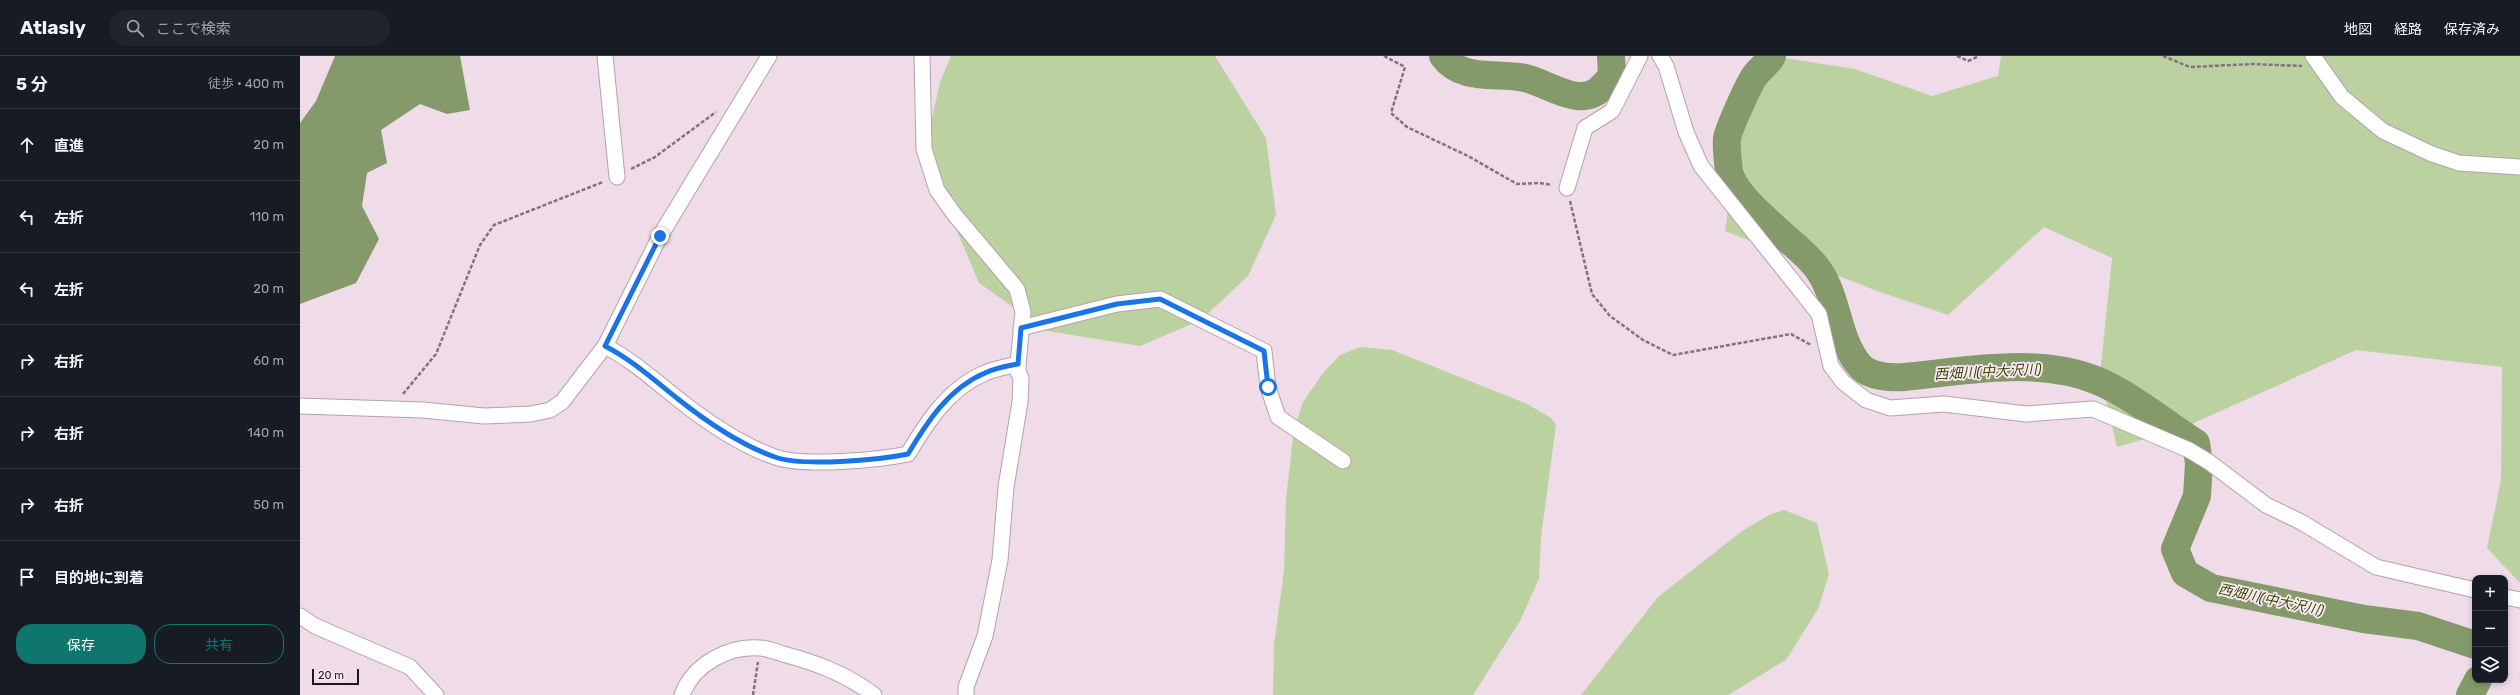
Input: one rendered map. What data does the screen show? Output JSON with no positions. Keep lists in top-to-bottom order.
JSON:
{
  "water": ["西畑川(中大沢川)"],
  "scale_bar": "20 m",
  "page": {
    "header": "Atlasly",
    "search": "ここで検索",
    "nav": ["地図", "経路", "保存済み"],
    "heading": ["5 分", "徒歩 · 400 m"],
    "list": [
      ["直進", "20 m"],
      ["左折", "110 m"],
      ["左折", "20 m"],
      ["右折", "60 m"],
      ["右折", "140 m"],
      ["右折", "50 m"],
      "目的地に到着"
    ],
    "map_buttons": ["+", "−"],
    "buttons": ["保存", "共有"],
    "scale": "20 m"
  }
}
